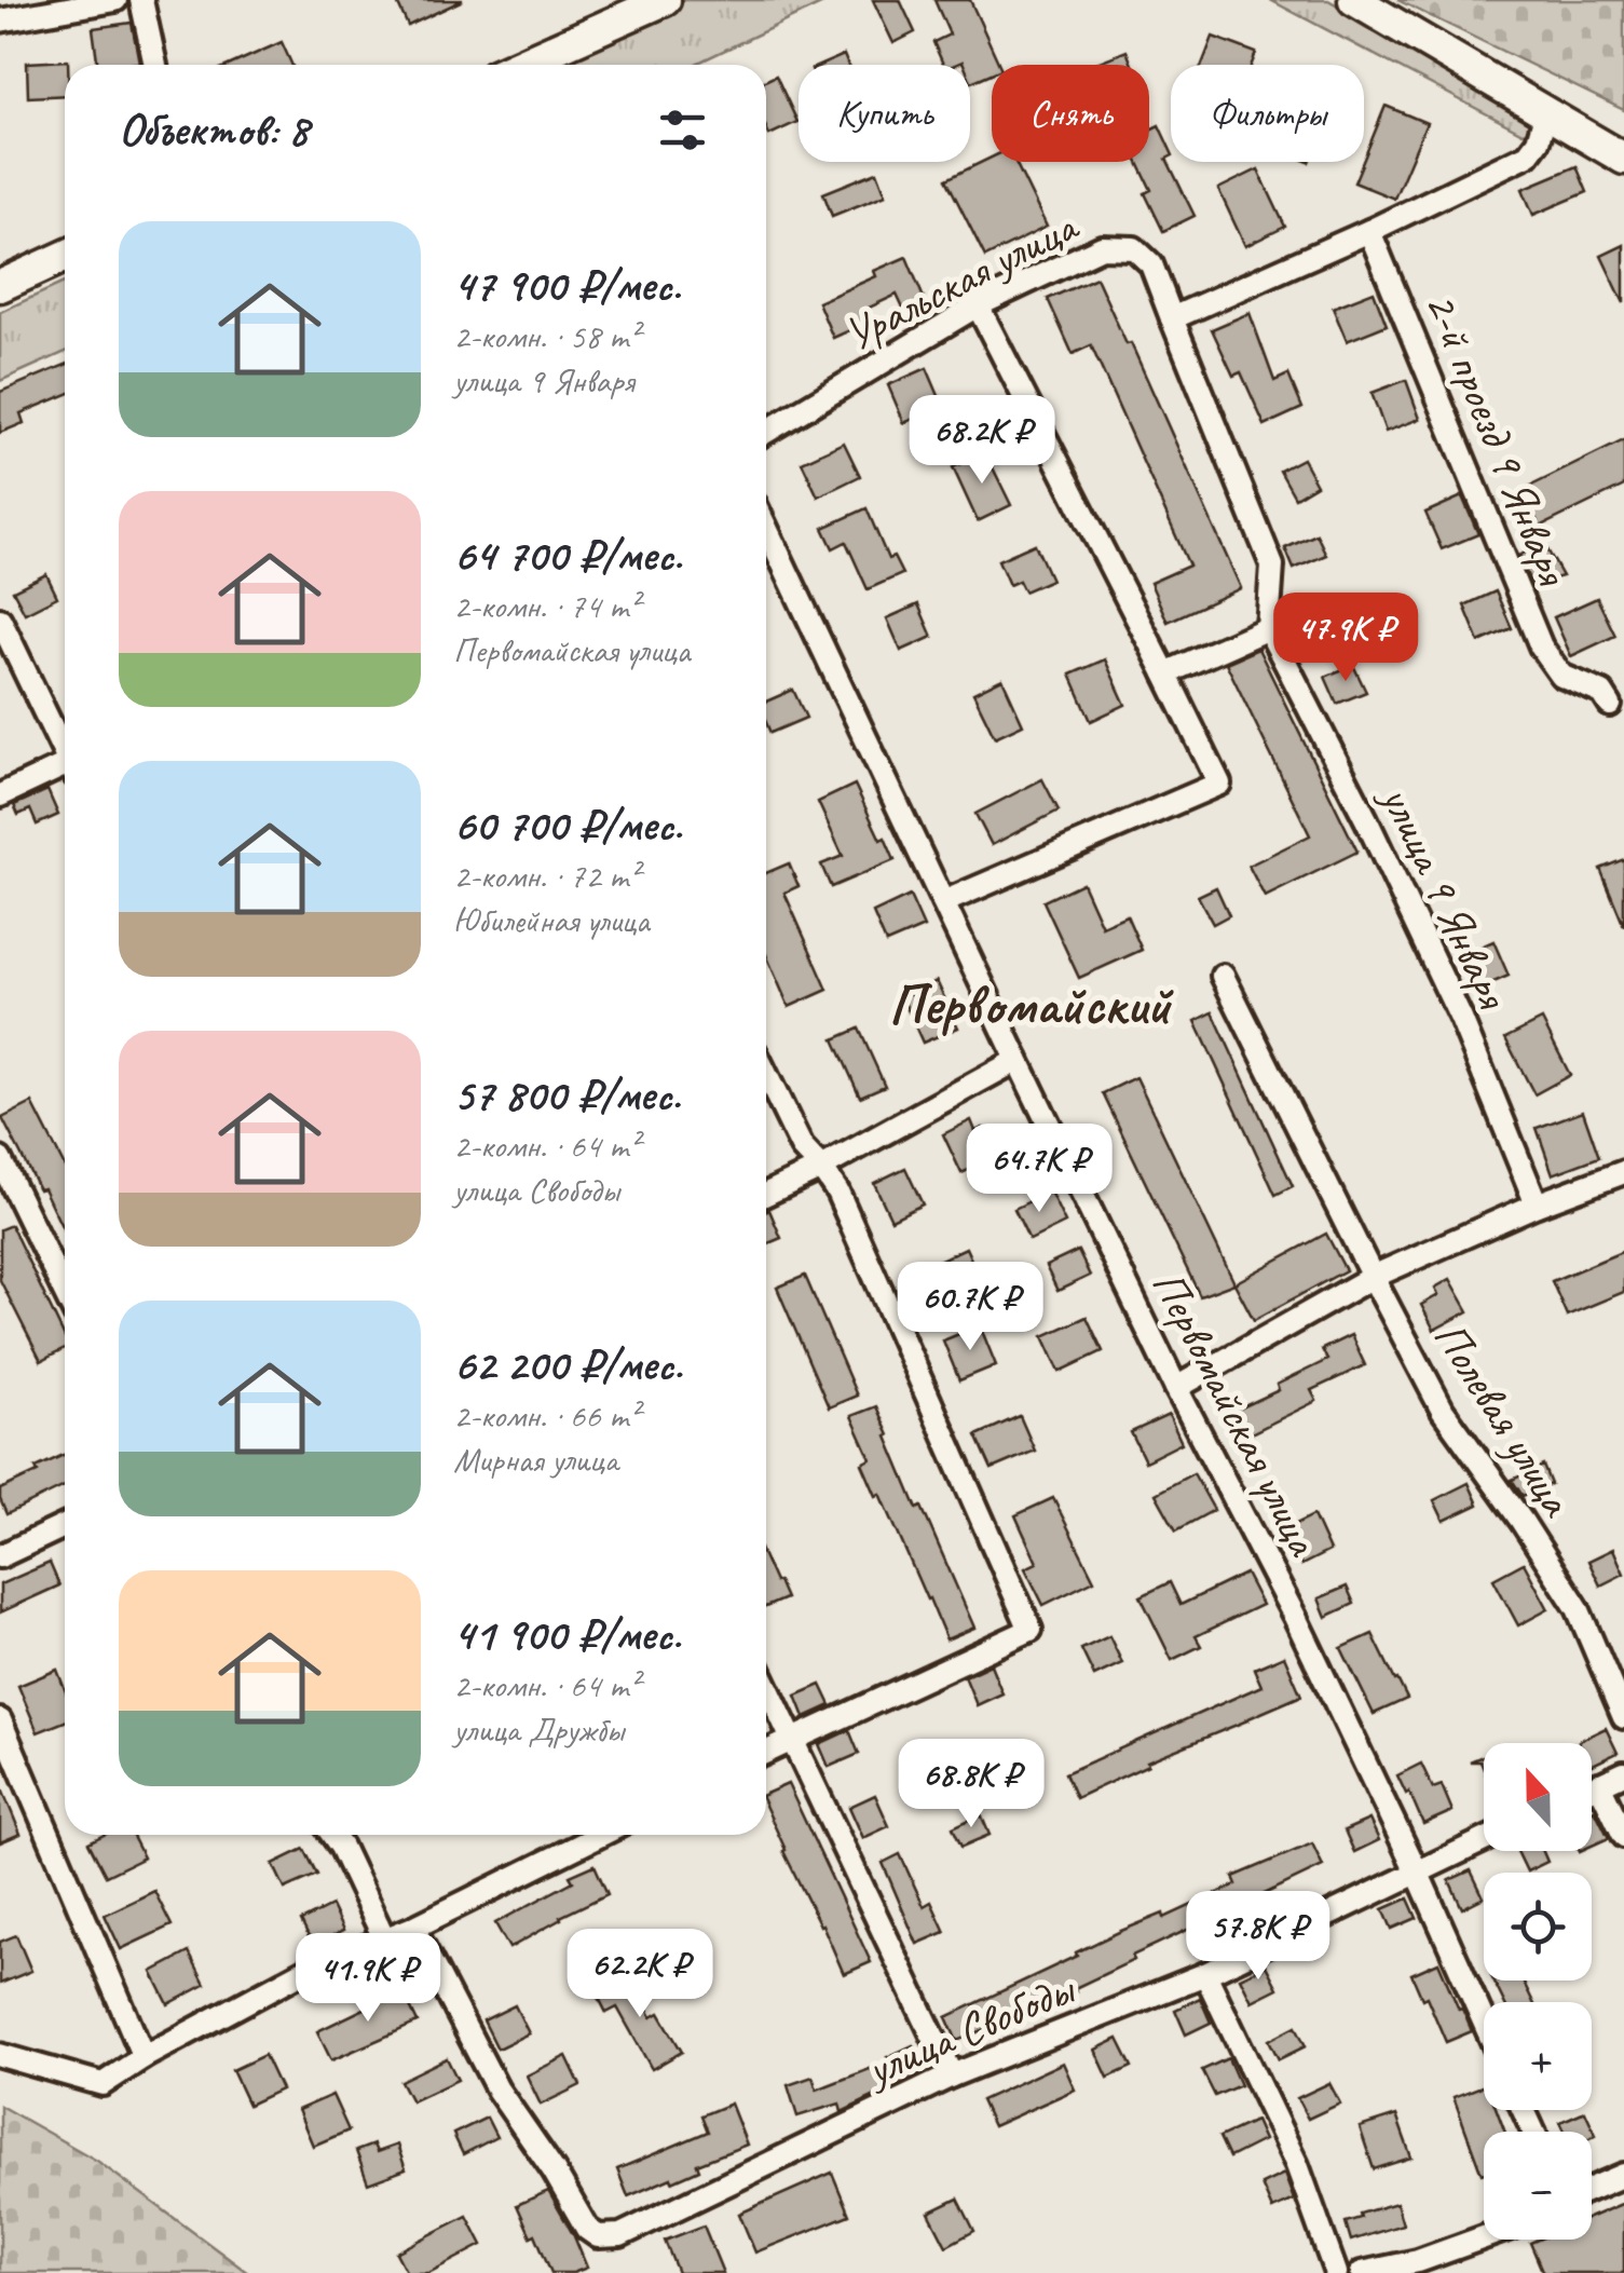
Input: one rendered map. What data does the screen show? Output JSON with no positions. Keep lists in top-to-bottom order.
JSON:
{
  "streets": {
    "street": [
      "Уральская улица",
      "2-й проезд 9 Января",
      "улица 9 Января",
      "Первомайская улица",
      "Полевая улица",
      "улица Свободы"
    ]
  },
  "crossings": [
    ["Первомайская улица", "улица Свободы"]
  ],
  "districts": ["Первомайский"],
  "north": "top",
  "page": {
    "chip": ["Купить", "Снять", "Фильтры"],
    "heading": "Объектов: 8",
    "list": [
      {
        "name": "47 900 ₽/мес.",
        "note": "2-комн. · 58 m² · улица 9 Января"
      },
      {
        "name": "64 700 ₽/мес.",
        "note": "2-комн. · 74 m² · Первомайская улица"
      },
      {
        "name": "60 700 ₽/мес.",
        "note": "2-комн. · 72 m² · Юбилейная улица"
      },
      {
        "name": "57 800 ₽/мес.",
        "note": "2-комн. · 64 m² · улица Свободы"
      },
      {
        "name": "62 200 ₽/мес.",
        "note": "2-комн. · 66 m² · Мирная улица"
      },
      {
        "name": "41 900 ₽/мес.",
        "note": "2-комн. · 64 m² · улица Дружбы"
      }
    ],
    "price": [
      "68.2K ₽",
      "47.9K ₽",
      "64.7K ₽",
      "60.7K ₽",
      "68.8K ₽",
      "57.8K ₽",
      "62.2K ₽",
      "41.9K ₽"
    ],
    "map_buttons": ["+", "−"]
  }
}
